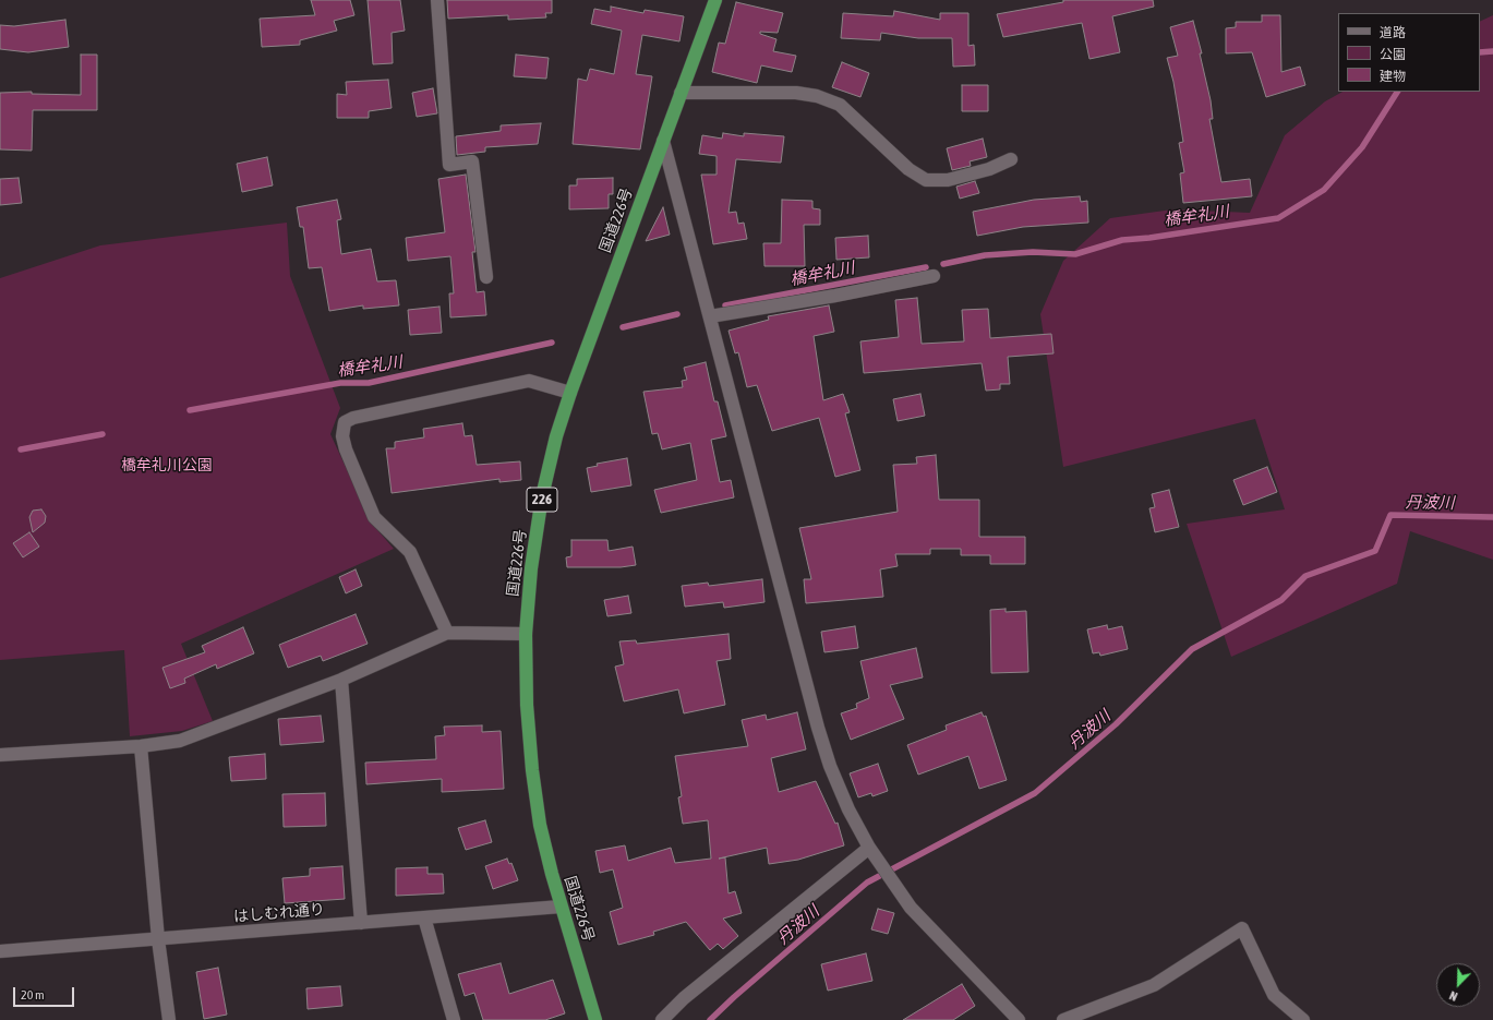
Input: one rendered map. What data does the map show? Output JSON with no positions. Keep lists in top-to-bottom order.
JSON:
{
  "streets": {
    "highway": ["国道226号", "226"],
    "street": ["はしむれ通り"]
  },
  "crossings": [
    ["国道226号", "はしむれ通り"]
  ],
  "water": ["橋牟礼川", "丹波川"],
  "parks": ["橋牟礼川公園"],
  "legend": ["道路", "公園", "建物"],
  "scale_bar": "20 m",
  "north": "bottom left"
}
